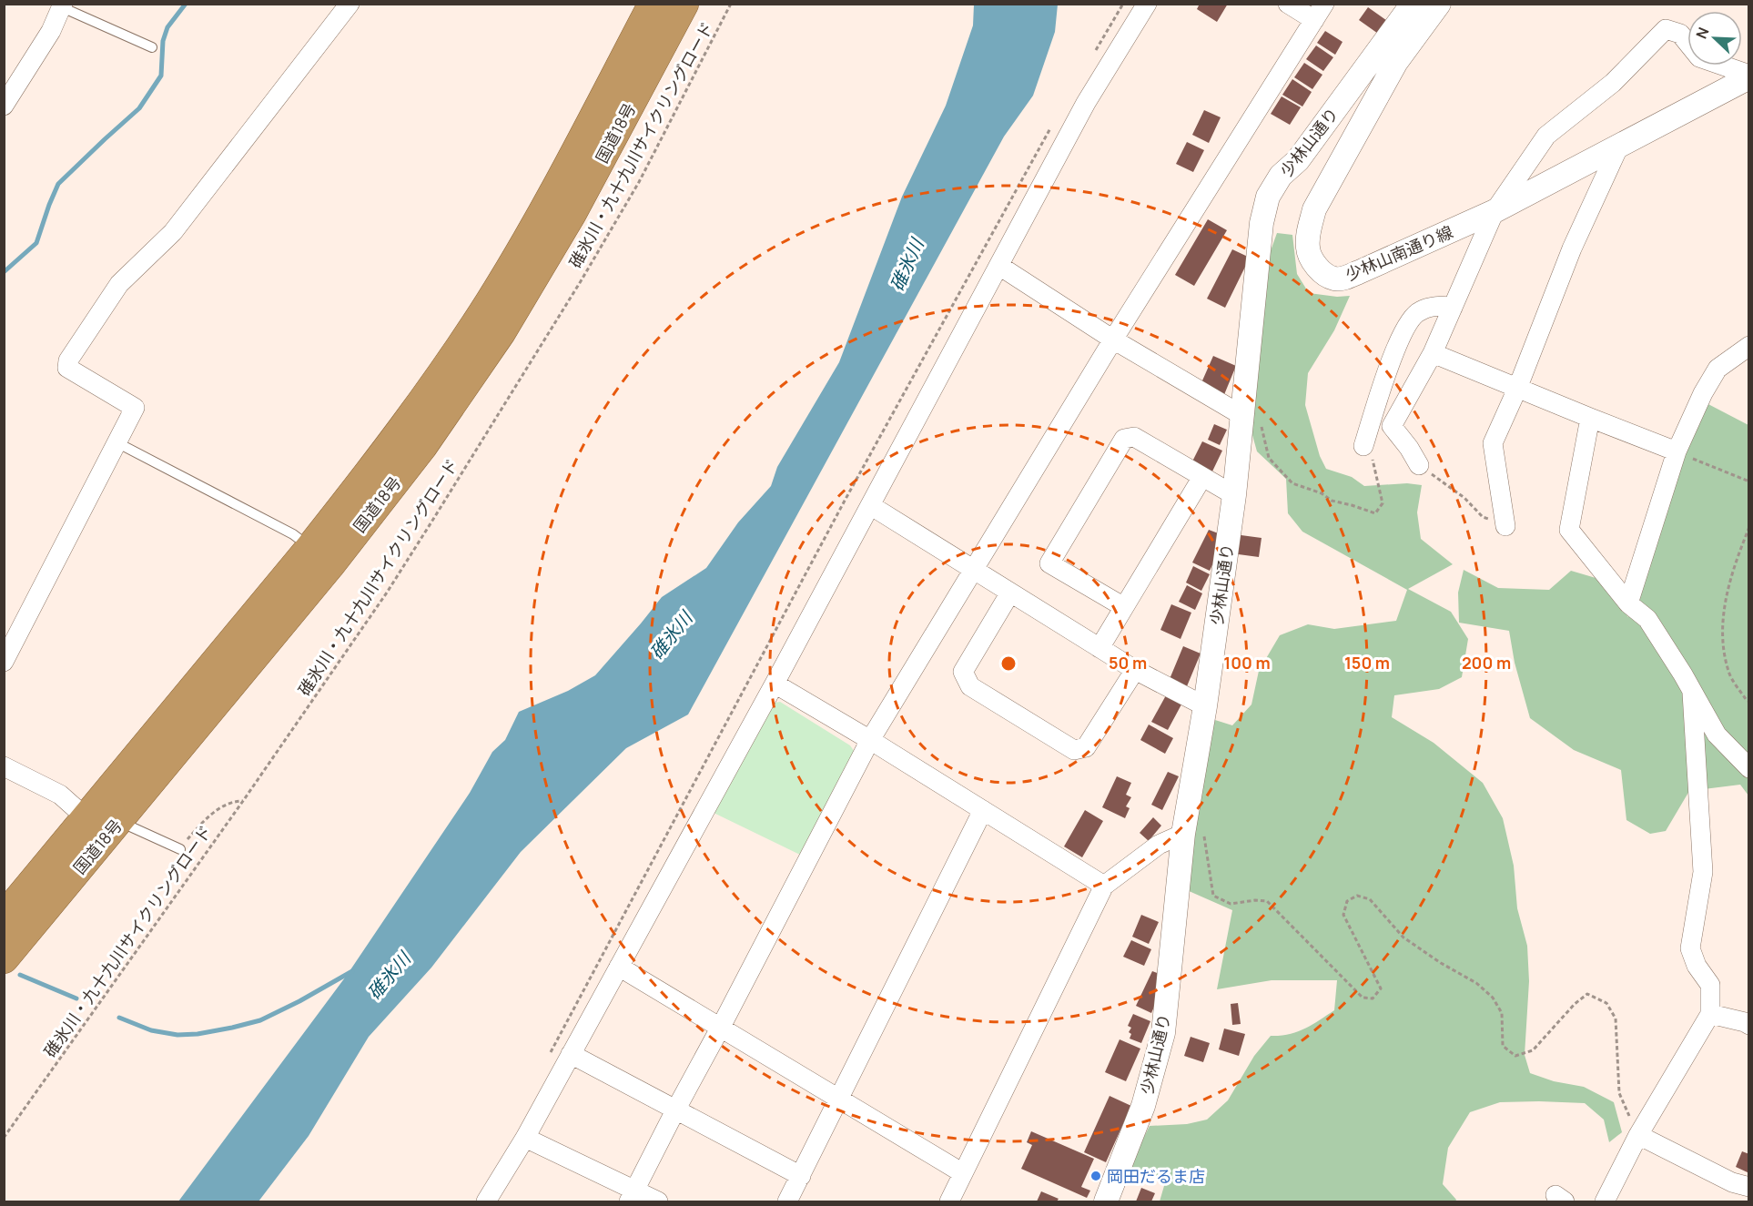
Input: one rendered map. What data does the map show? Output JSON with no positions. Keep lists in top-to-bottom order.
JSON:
{
  "streets": {
    "highway": ["国道18号"],
    "street": ["少林山通り", "少林山南通り線"],
    "path": ["碓氷川・九十九川サイクリングロード"]
  },
  "water": ["碓氷川"],
  "places": ["岡田だるま店"],
  "north": "top left",
  "rings": [
    "50 m",
    "100 m",
    "150 m",
    "200 m"
  ]
}
